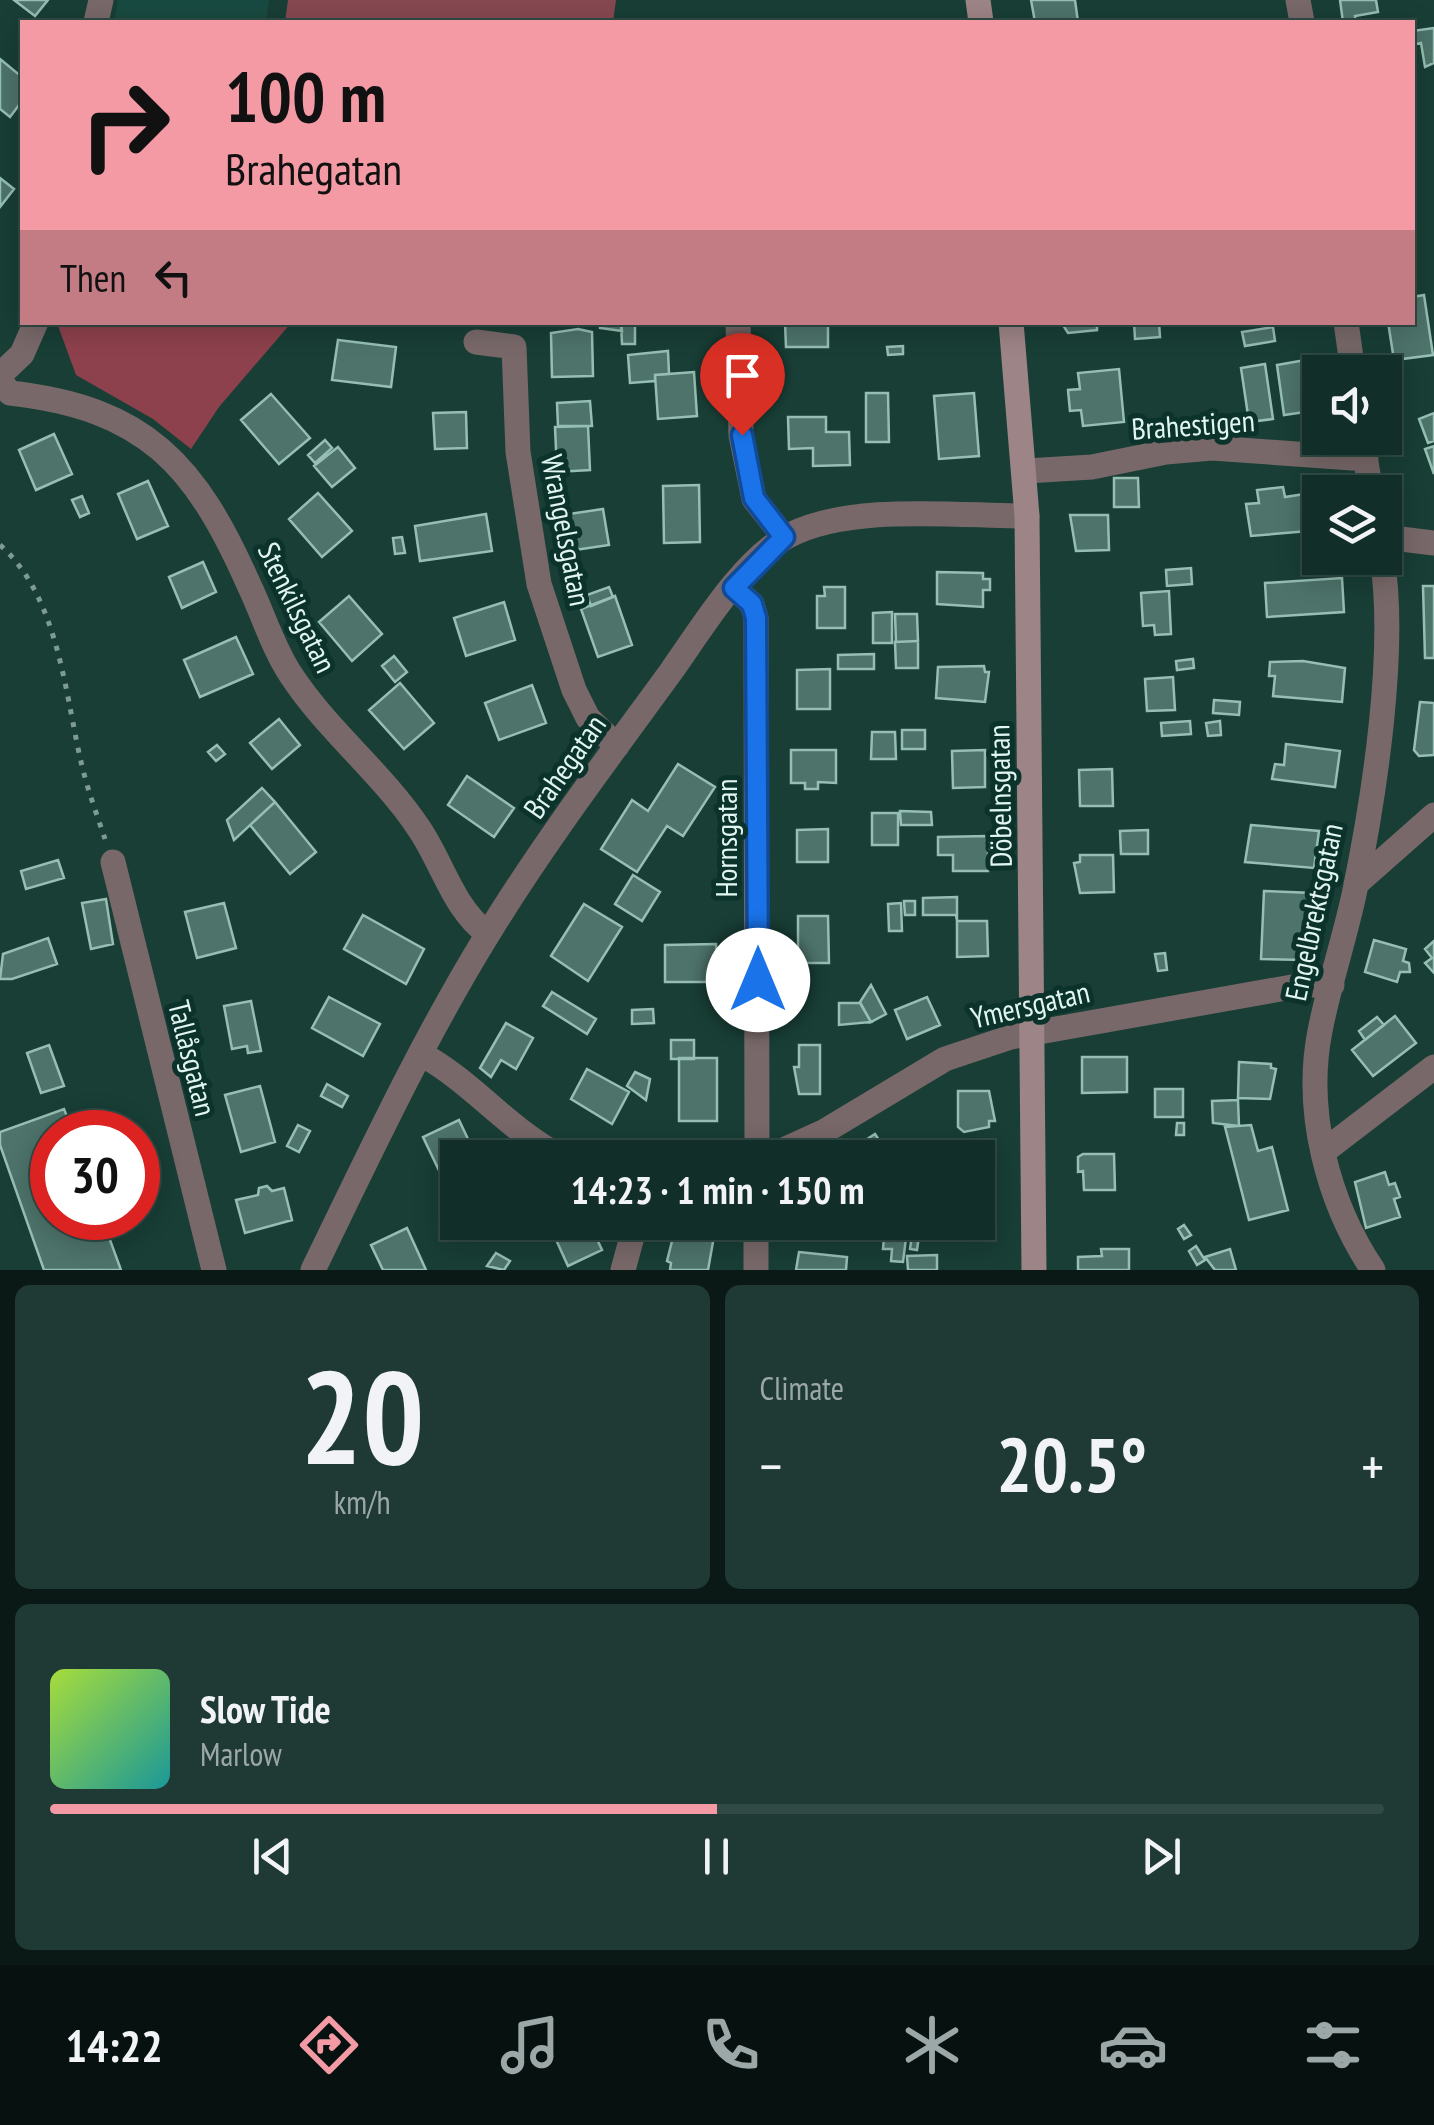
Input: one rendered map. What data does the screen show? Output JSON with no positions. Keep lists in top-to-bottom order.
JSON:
{
  "streets": {
    "street": [
      "Brahestigen",
      "Wrangelsgatan",
      "Stenkilsgatan",
      "Brahegatan",
      "Döbelnsgatan",
      "Hornsgatan",
      "Engelbrektsgatan",
      "Ymersgatan",
      "Tallåsgatan"
    ]
  },
  "crossings": [
    ["Brahestigen", "Döbelnsgatan"],
    ["Wrangelsgatan", "Brahegatan"],
    ["Stenkilsgatan", "Brahegatan"],
    ["Brahegatan", "Döbelnsgatan"],
    ["Brahegatan", "Hornsgatan"],
    ["Döbelnsgatan", "Ymersgatan"],
    ["Engelbrektsgatan", "Ymersgatan"]
  ],
  "page": {
    "turn": ["100 m", "Brahegatan"],
    "then": "Then",
    "limit": "30",
    "trip": "14:23 · 1 min · 150 m",
    "tile": [
      ["20", "km/h"],
      "Climate"
    ],
    "heat": ["−", "20.5°", "+"],
    "song": ["Slow Tide", "Marlow"],
    "tabs": "14:22"
  }
}
